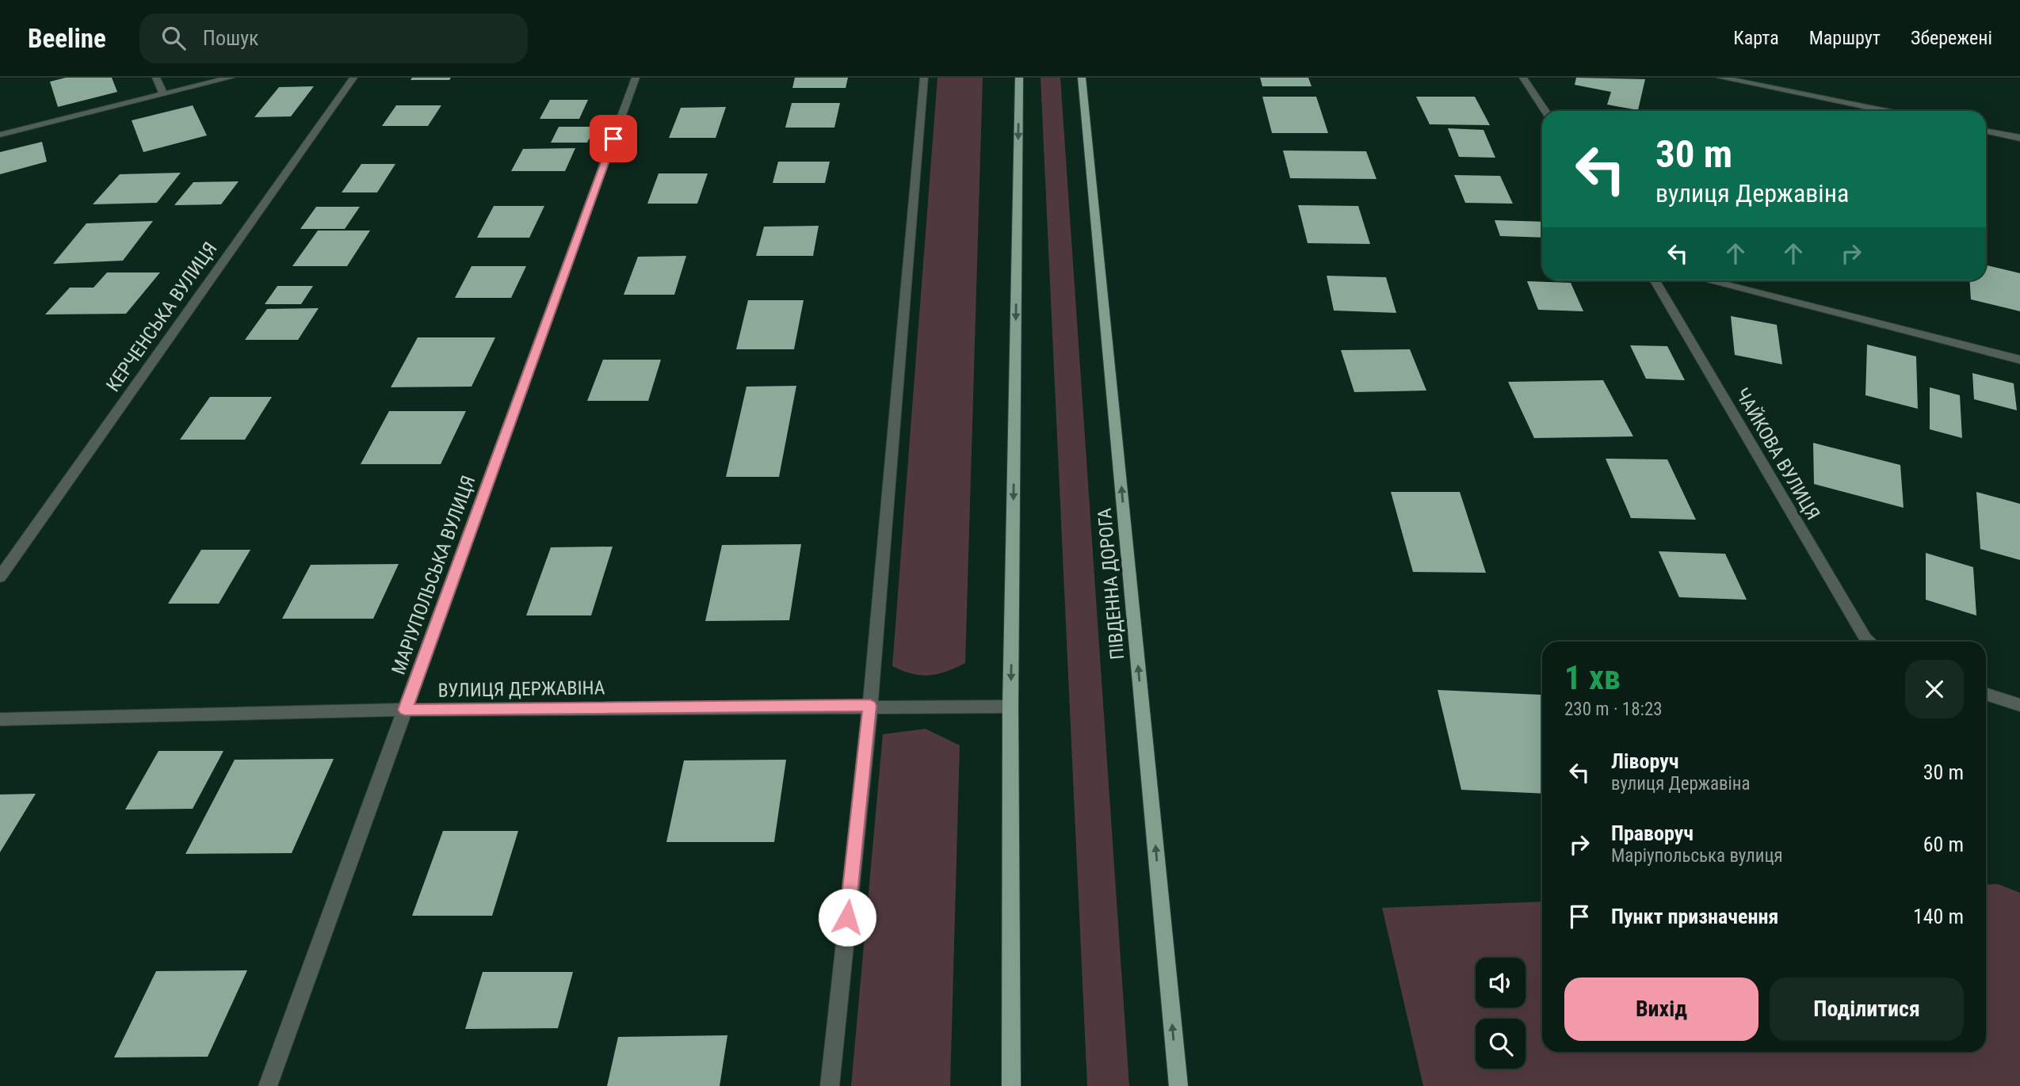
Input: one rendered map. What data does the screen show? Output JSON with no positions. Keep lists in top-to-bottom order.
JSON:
{
  "streets": {
    "main road": ["ПІВДЕННА ДОРОГА"],
    "street": [
      "КЕРЧЕНСЬКА ВУЛИЦЯ",
      "ЧАЙКОВА ВУЛИЦЯ",
      "МАРІУПОЛЬСЬКА ВУЛИЦЯ",
      "ВУЛИЦЯ ДЕРЖАВІНА"
    ]
  },
  "crossings": [
    ["МАРІУПОЛЬСЬКА ВУЛИЦЯ", "ВУЛИЦЯ ДЕРЖАВІНА"]
  ],
  "page": {
    "header": "Beeline",
    "search": "Пошук",
    "nav": ["Карта", "Маршрут", "Збережені"],
    "turn": ["30 m", "вулиця Державіна"],
    "heading": ["1 хв", "230 m · 18:23"],
    "list": [
      {
        "name": "Ліворуч",
        "note": "вулиця Державіна",
        "value": "30 m"
      },
      {
        "name": "Праворуч",
        "note": "Маріупольська вулиця",
        "value": "60 m"
      },
      {
        "name": "Пункт призначення",
        "value": "140 m"
      }
    ],
    "buttons": ["Вихід", "Поділитися"]
  }
}
